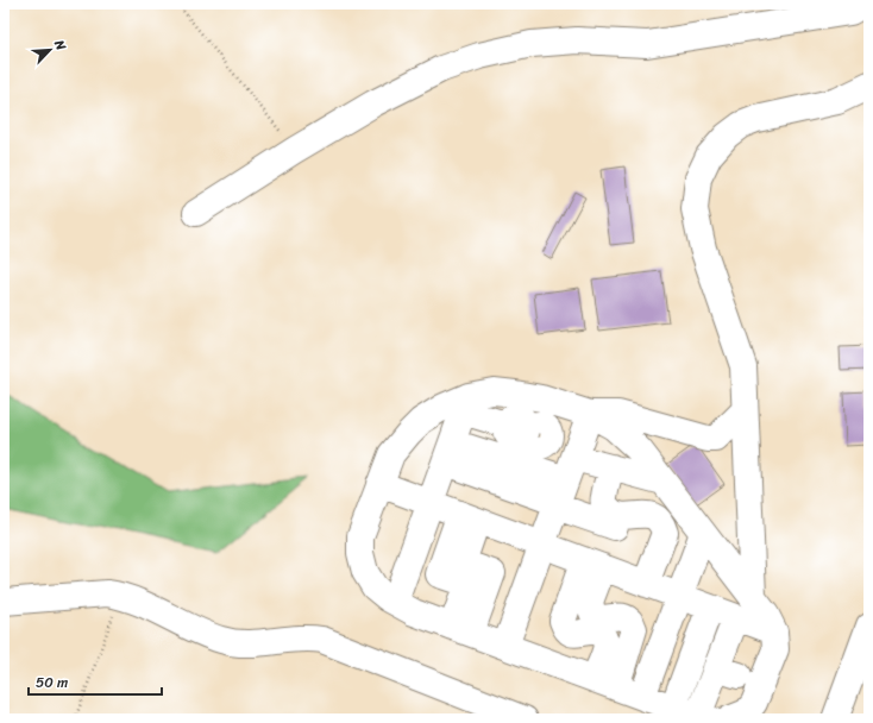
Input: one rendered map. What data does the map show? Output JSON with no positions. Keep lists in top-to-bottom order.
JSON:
{
  "scale_bar": "50 m",
  "north": "top right"
}
